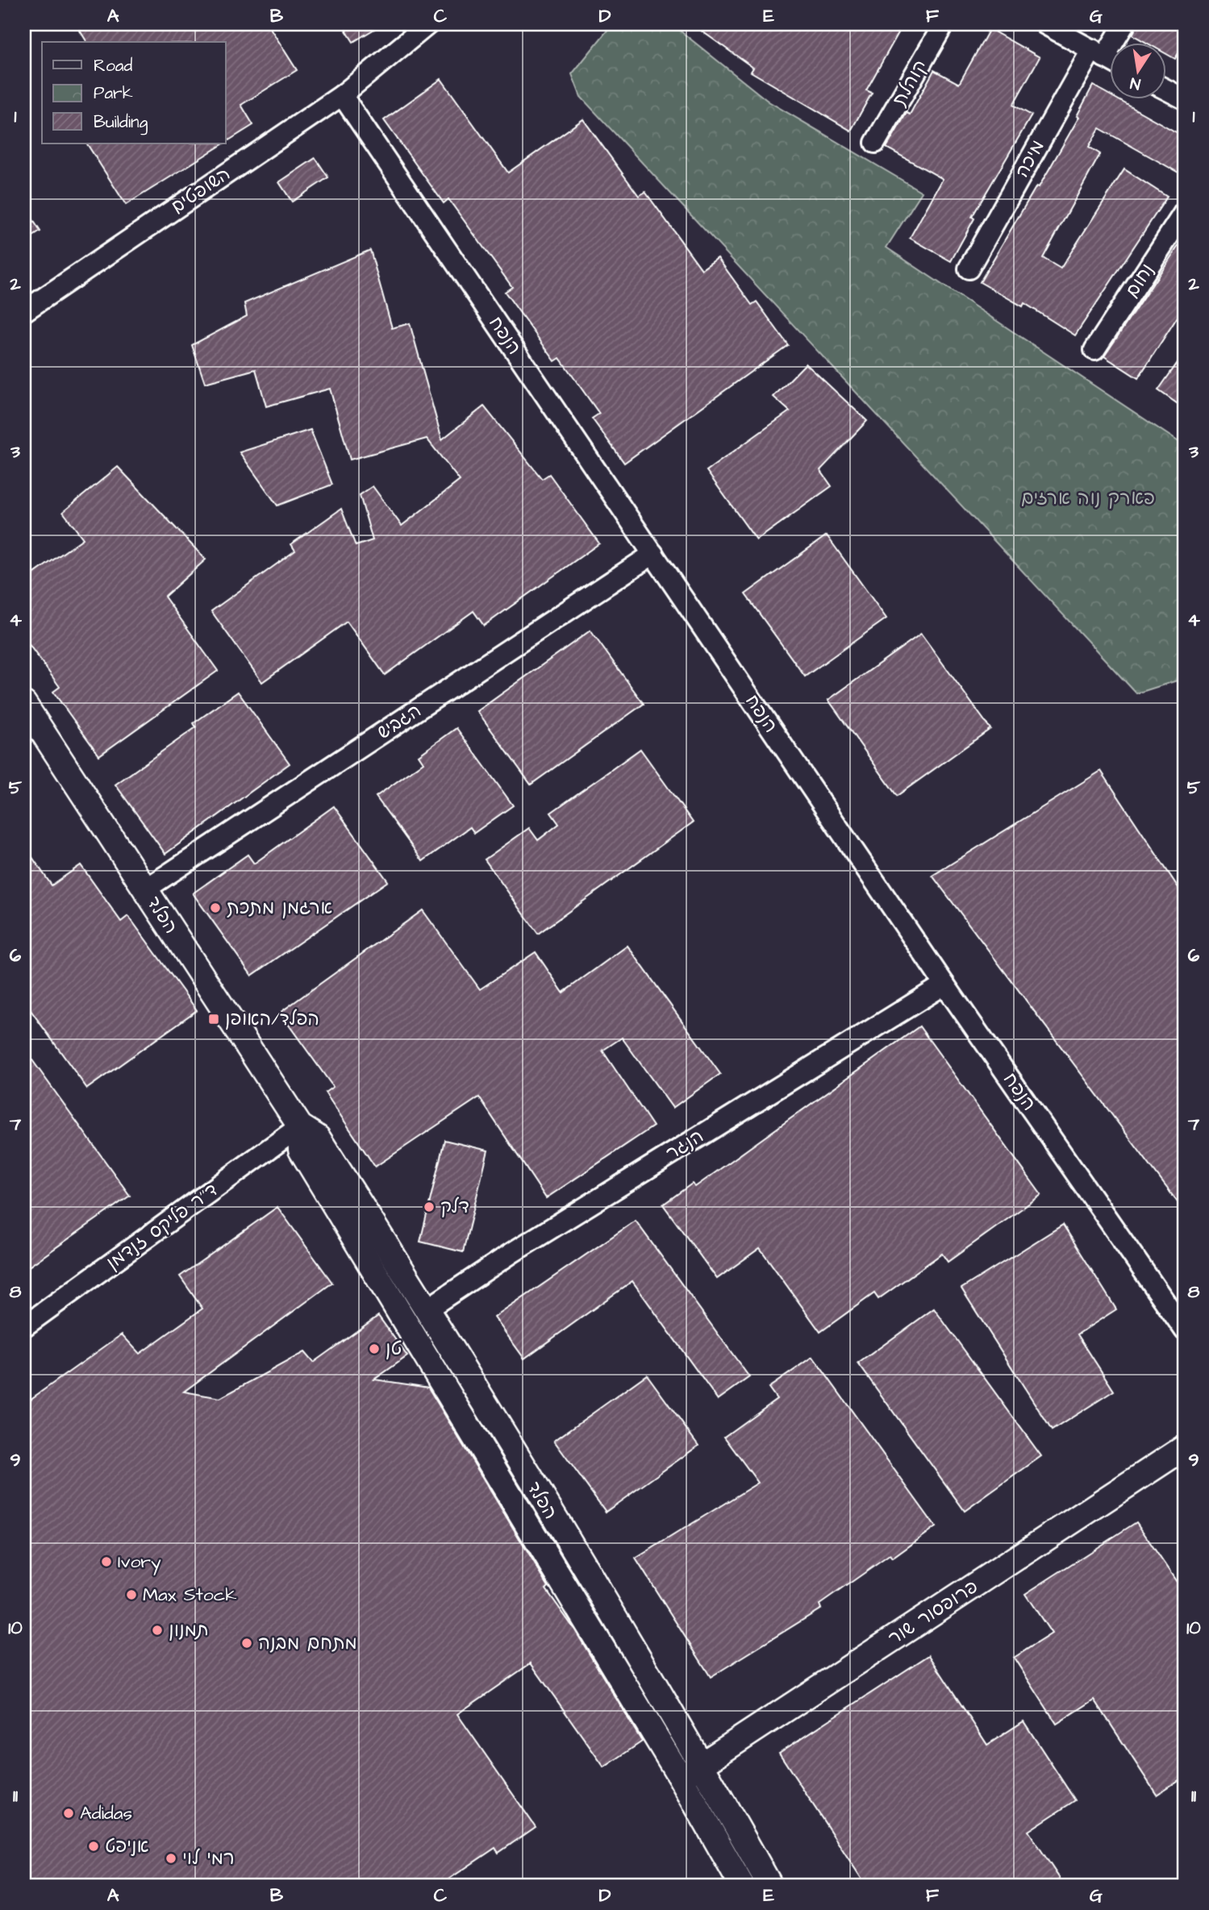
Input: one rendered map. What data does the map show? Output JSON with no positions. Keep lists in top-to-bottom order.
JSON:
{
  "streets": {
    "street": [
      "קוהלת",
      "מיכה",
      "השופטים",
      "נחום",
      "הנפח",
      "הגביש",
      "הפלד",
      "הנגר",
      "ד''ר פליקס זנדמן",
      "פרופסור שור"
    ]
  },
  "crossings": [
    ["השופטים", "הנפח"],
    ["הנפח", "הגביש"],
    ["הנפח", "הנגר"],
    ["הגביש", "הפלד"],
    ["הפלד", "הנגר"],
    ["הפלד", "ד''ר פליקס זנדמן"],
    ["הפלד", "פרופסור שור"]
  ],
  "parks": ["פארק נוה ארזים"],
  "places": {
    "other": [
      "ארגמן מתכת",
      "דלק",
      "טן",
      "Ivory",
      "Max Stock",
      "תמנון",
      "מתחם מבנה",
      "Adidas",
      "אניפט",
      "רמי לוי"
    ],
    "transit": ["הפלד/האופן"]
  },
  "legend": ["Road", "Park", "Building"],
  "north": "bottom",
  "grid": {
    "columns": [
      "A",
      "B",
      "C",
      "D",
      "E",
      "F",
      "G"
    ],
    "rows": [
      "1",
      "2",
      "3",
      "4",
      "5",
      "6",
      "7",
      "8",
      "9",
      "10",
      "11"
    ]
  }
}
